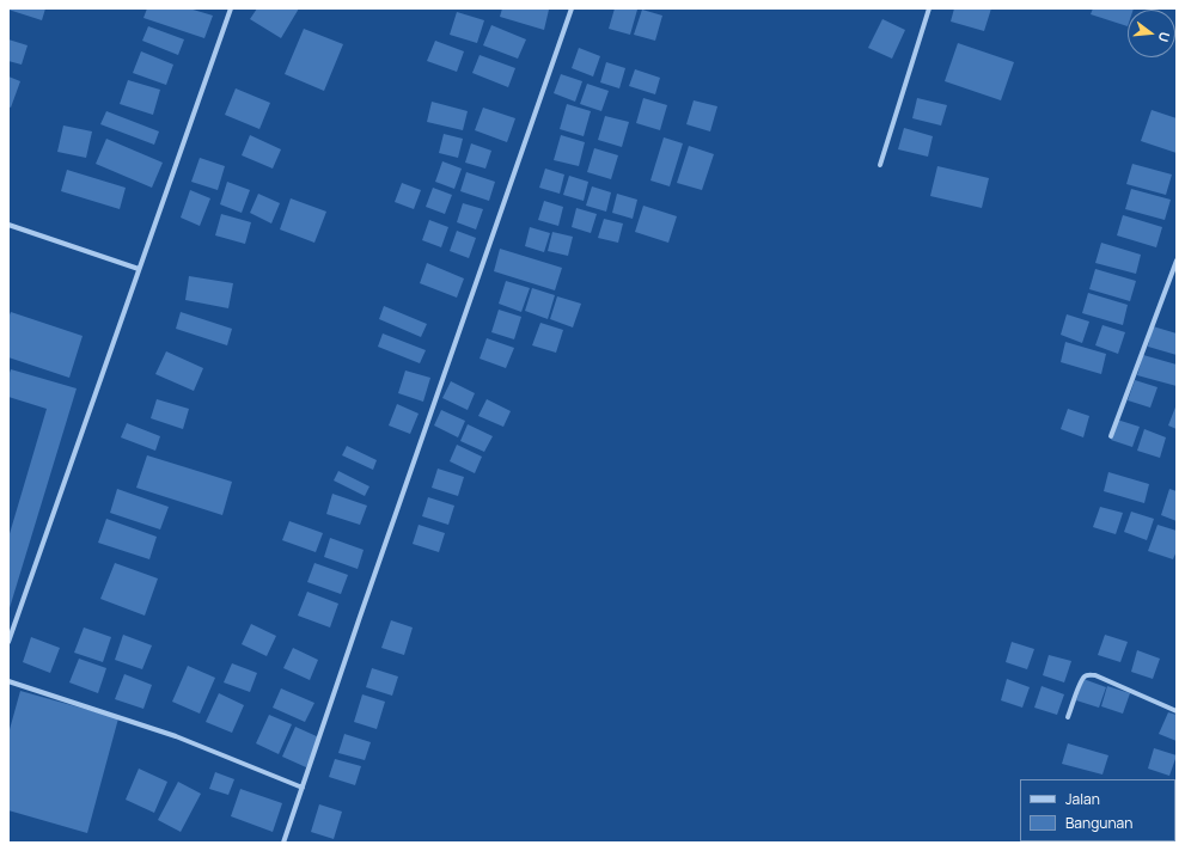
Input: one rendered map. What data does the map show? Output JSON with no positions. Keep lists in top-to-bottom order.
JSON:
{
  "legend": ["Jalan", "Bangunan"],
  "north": "right"
}
